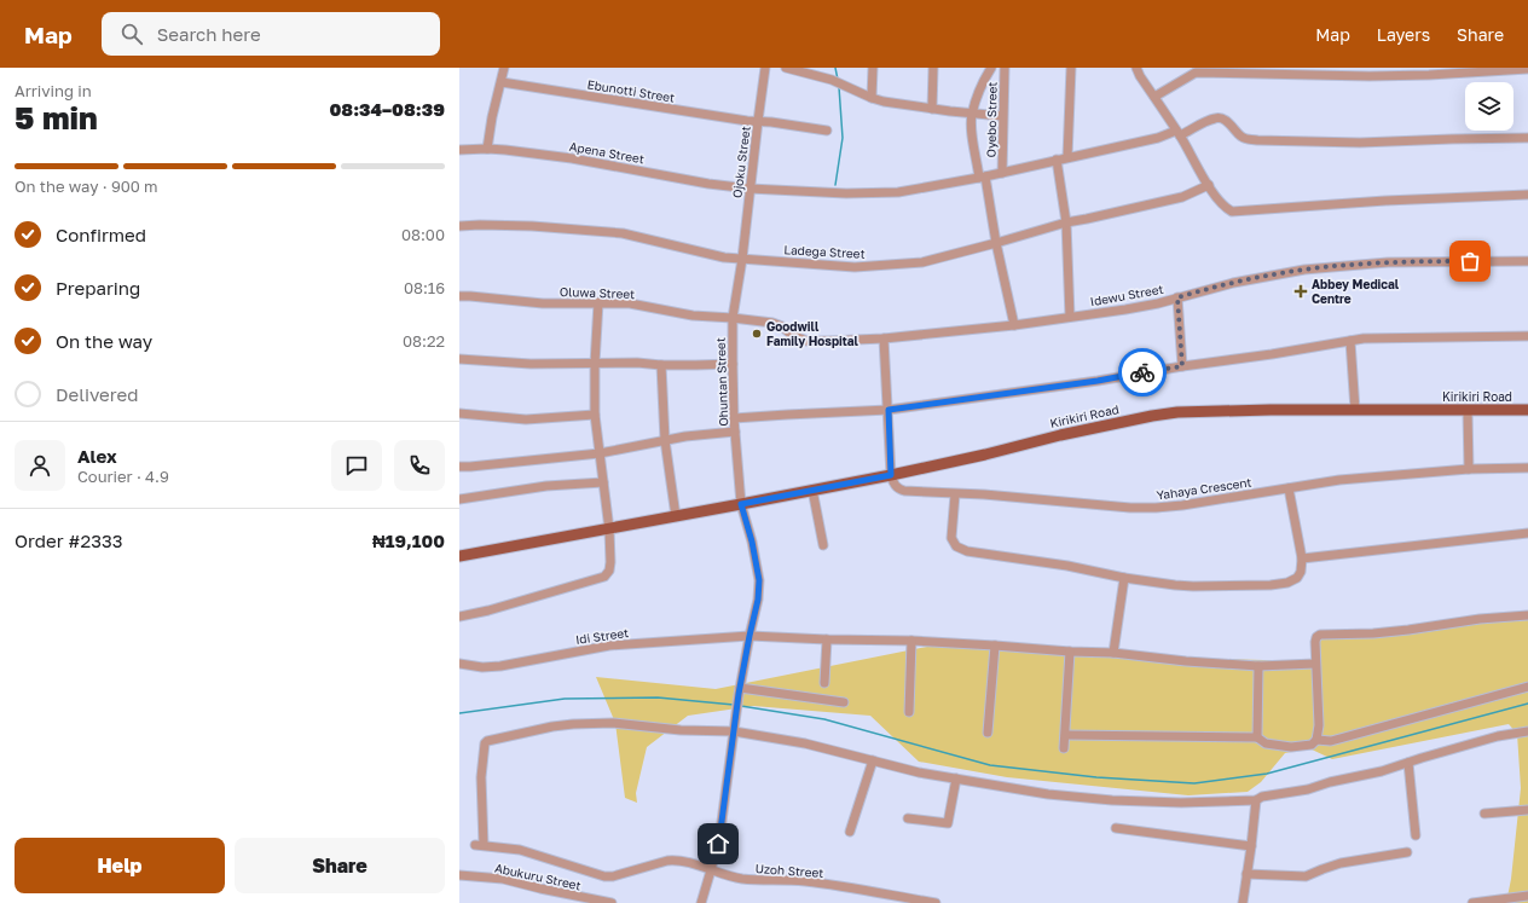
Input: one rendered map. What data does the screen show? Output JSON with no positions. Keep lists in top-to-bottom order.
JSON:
{
  "streets": {
    "main road": ["Kirikiri Road"],
    "street": [
      "Ebunotti Street",
      "Oyebo Street",
      "Apena Street",
      "Ojoku Street",
      "Ladega Street",
      "Oluwa Street",
      "Idewu Street",
      "Ohuntan Street",
      "Yahaya Crescent",
      "Idi Street",
      "Uzoh Street",
      "Abukuru Street"
    ]
  },
  "crossings": [
    ["Ebunotti Street", "Ojoku Street"],
    ["Oyebo Street", "Apena Street"],
    ["Apena Street", "Ojoku Street"],
    ["Ojoku Street", "Ladega Street"],
    ["Ojoku Street", "Ohuntan Street"],
    ["Ladega Street", "Ohuntan Street"],
    ["Oluwa Street", "Idewu Street"],
    ["Oluwa Street", "Ohuntan Street"],
    ["Idewu Street", "Ohuntan Street"],
    ["Ohuntan Street", "Kirikiri Road"],
    ["Ohuntan Street", "Idi Street"],
    ["Ohuntan Street", "Uzoh Street"],
    ["Kirikiri Road", "Yahaya Crescent"]
  ],
  "places": {
    "health": ["Abbey Medical Centre"],
    "other": ["Goodwill Family Hospital"]
  },
  "page": {
    "header": "Map",
    "search": "Search here",
    "nav": ["Map", "Layers", "Share"],
    "heading": ["5 min", "Arriving in", "08:34–08:39"],
    "panel": [
      "Alex",
      "Courier · 4.9",
      "Order #2333",
      "₦19,100"
    ],
    "bar": "On the way · 900 m",
    "list": [
      ["Confirmed", "08:00"],
      ["Preparing", "08:16"],
      ["On the way", "08:22"],
      "Delivered"
    ],
    "buttons": ["Help", "Share"]
  }
}
